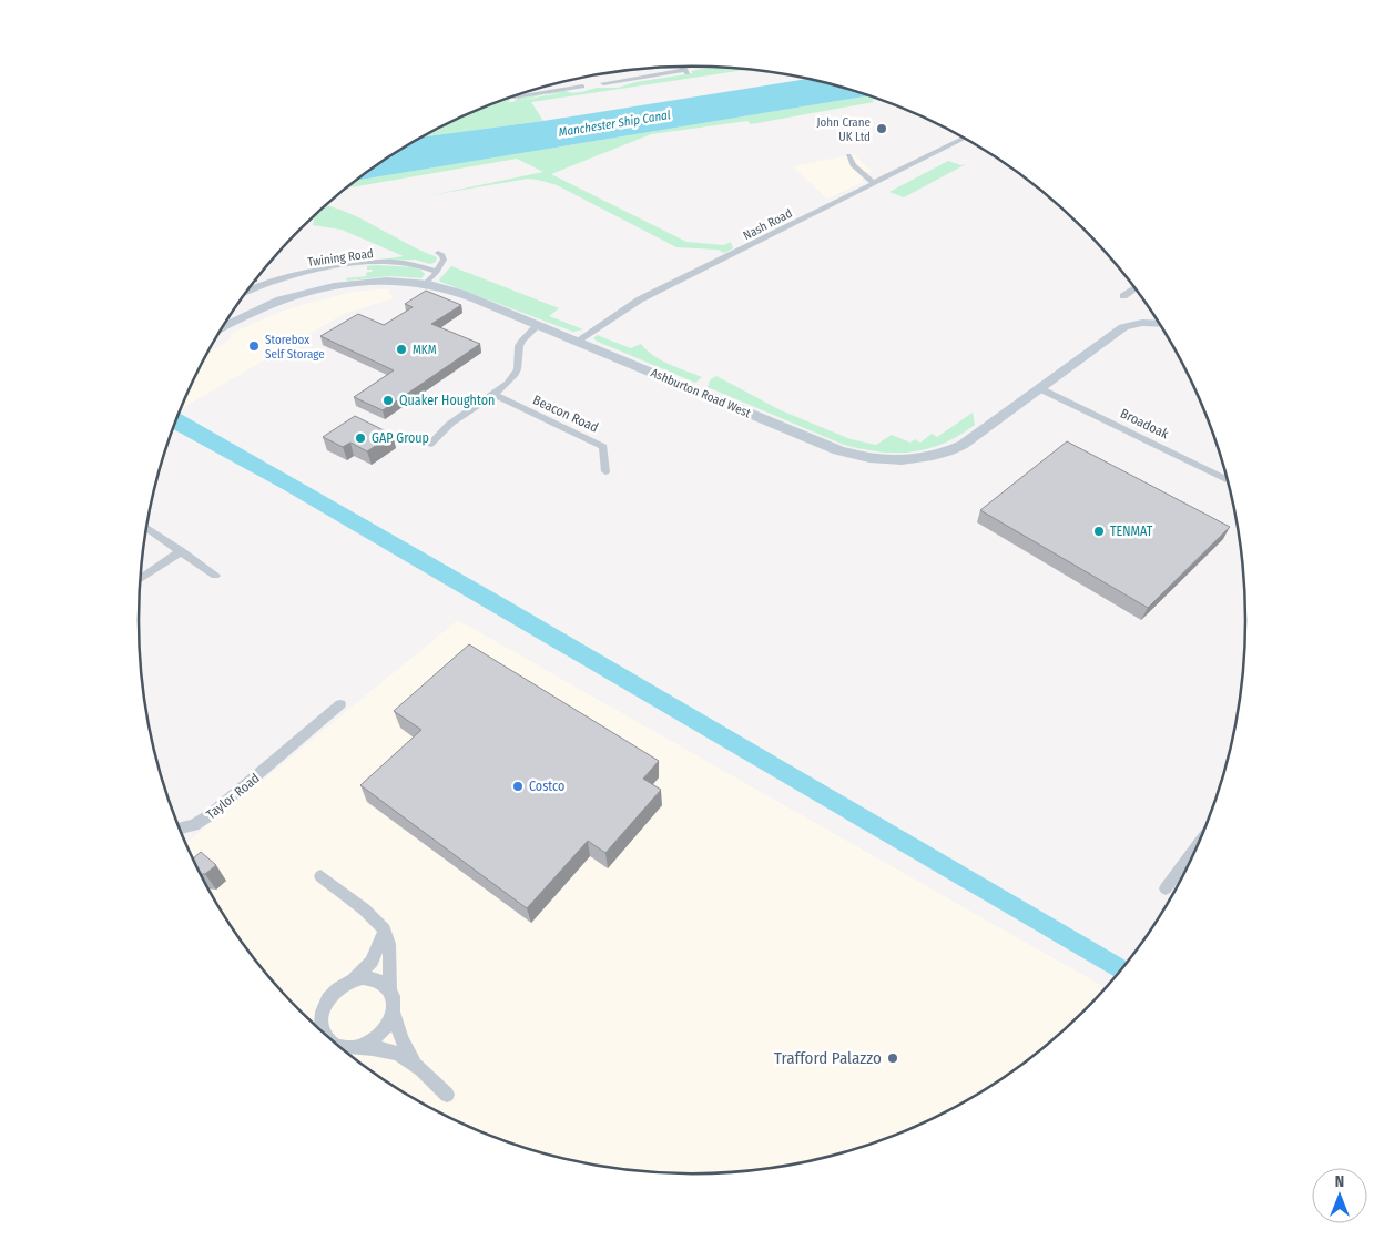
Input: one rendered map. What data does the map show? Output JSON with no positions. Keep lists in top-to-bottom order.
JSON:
{
  "streets": {
    "main road": ["Ashburton Road West"],
    "street": [
      "Nash Road",
      "Twining Road",
      "Beacon Road",
      "Broadoak",
      "Taylor Road"
    ]
  },
  "crossings": [
    ["Nash Road", "Ashburton Road West"],
    ["Ashburton Road West", "Broadoak"]
  ],
  "water": ["Manchester Ship Canal"],
  "places": [
    "John Crane UK Ltd",
    "Storebox Self Storage",
    "MKM",
    "Quaker Houghton",
    "GAP Group",
    "TENMAT",
    "Costco",
    "Trafford Palazzo"
  ],
  "north": "top"
}
